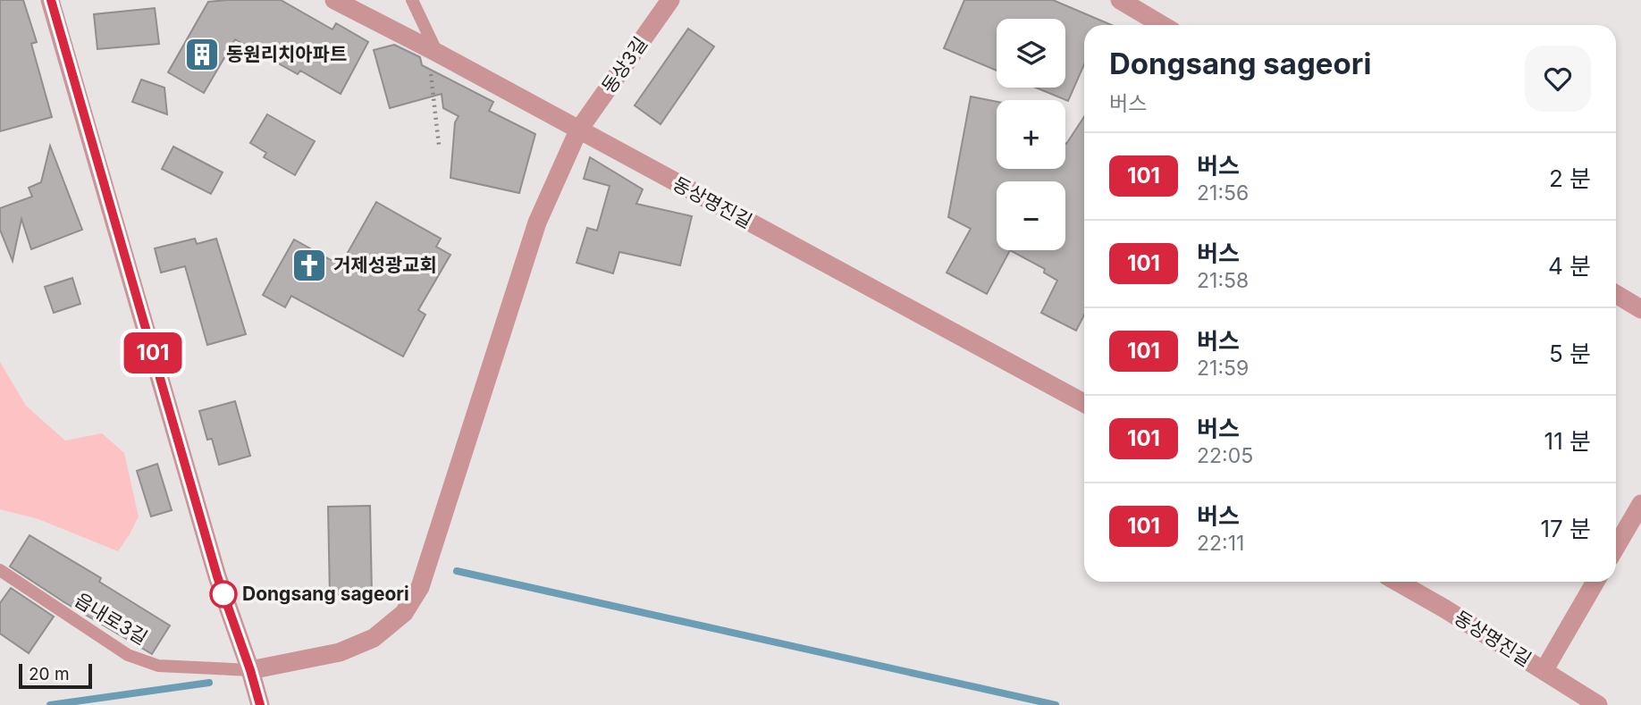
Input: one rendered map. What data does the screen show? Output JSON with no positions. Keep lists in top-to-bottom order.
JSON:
{
  "streets": {
    "street": ["동상3길", "동상명진길"],
    "lane": ["읍내로3길"]
  },
  "crossings": [
    ["동상3길", "동상명진길"],
    ["동상3길", "읍내로3길"]
  ],
  "places": {
    "building": ["동원리치아파트"],
    "church": ["거제성광교회"],
    "other": ["Dongsang sageori"]
  },
  "lines": ["bus line 101"],
  "scale_bar": "20 m",
  "page": {
    "on_map": "101",
    "map_buttons": ["+", "−"],
    "heading": ["Dongsang sageori", "버스"],
    "list": [
      {
        "mark": "101",
        "name": "버스",
        "note": "21:56",
        "value": "2 분"
      },
      {
        "mark": "101",
        "name": "버스",
        "note": "21:58",
        "value": "4 분"
      },
      {
        "mark": "101",
        "name": "버스",
        "note": "21:59",
        "value": "5 분"
      },
      {
        "mark": "101",
        "name": "버스",
        "note": "22:05",
        "value": "11 분"
      },
      {
        "mark": "101",
        "name": "버스",
        "note": "22:11",
        "value": "17 분"
      }
    ],
    "scale": "20 m"
  }
}
